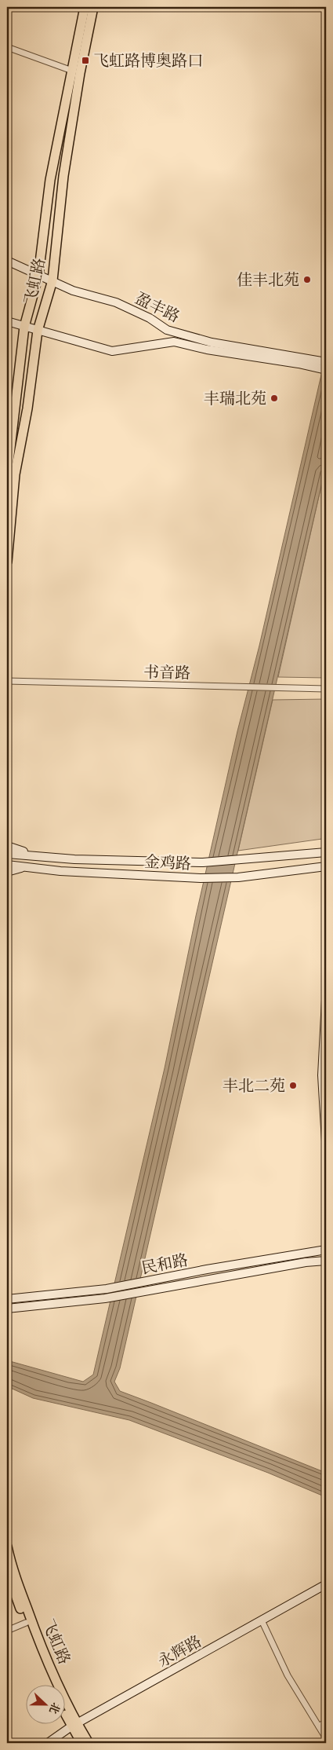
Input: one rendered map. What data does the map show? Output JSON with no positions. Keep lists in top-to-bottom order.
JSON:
{
  "streets": {
    "main road": [
      "飞虹路",
      "盈丰路",
      "金鸡路",
      "民和路",
      "永辉路"
    ],
    "street": ["书音路"]
  },
  "crossings": [
    ["飞虹路", "盈丰路"],
    ["飞虹路", "永辉路"]
  ],
  "places": {
    "transit": ["飞虹路博奥路口"],
    "other": ["佳丰北苑", "丰瑞北苑", "丰北二苑"]
  },
  "north": "right"
}
